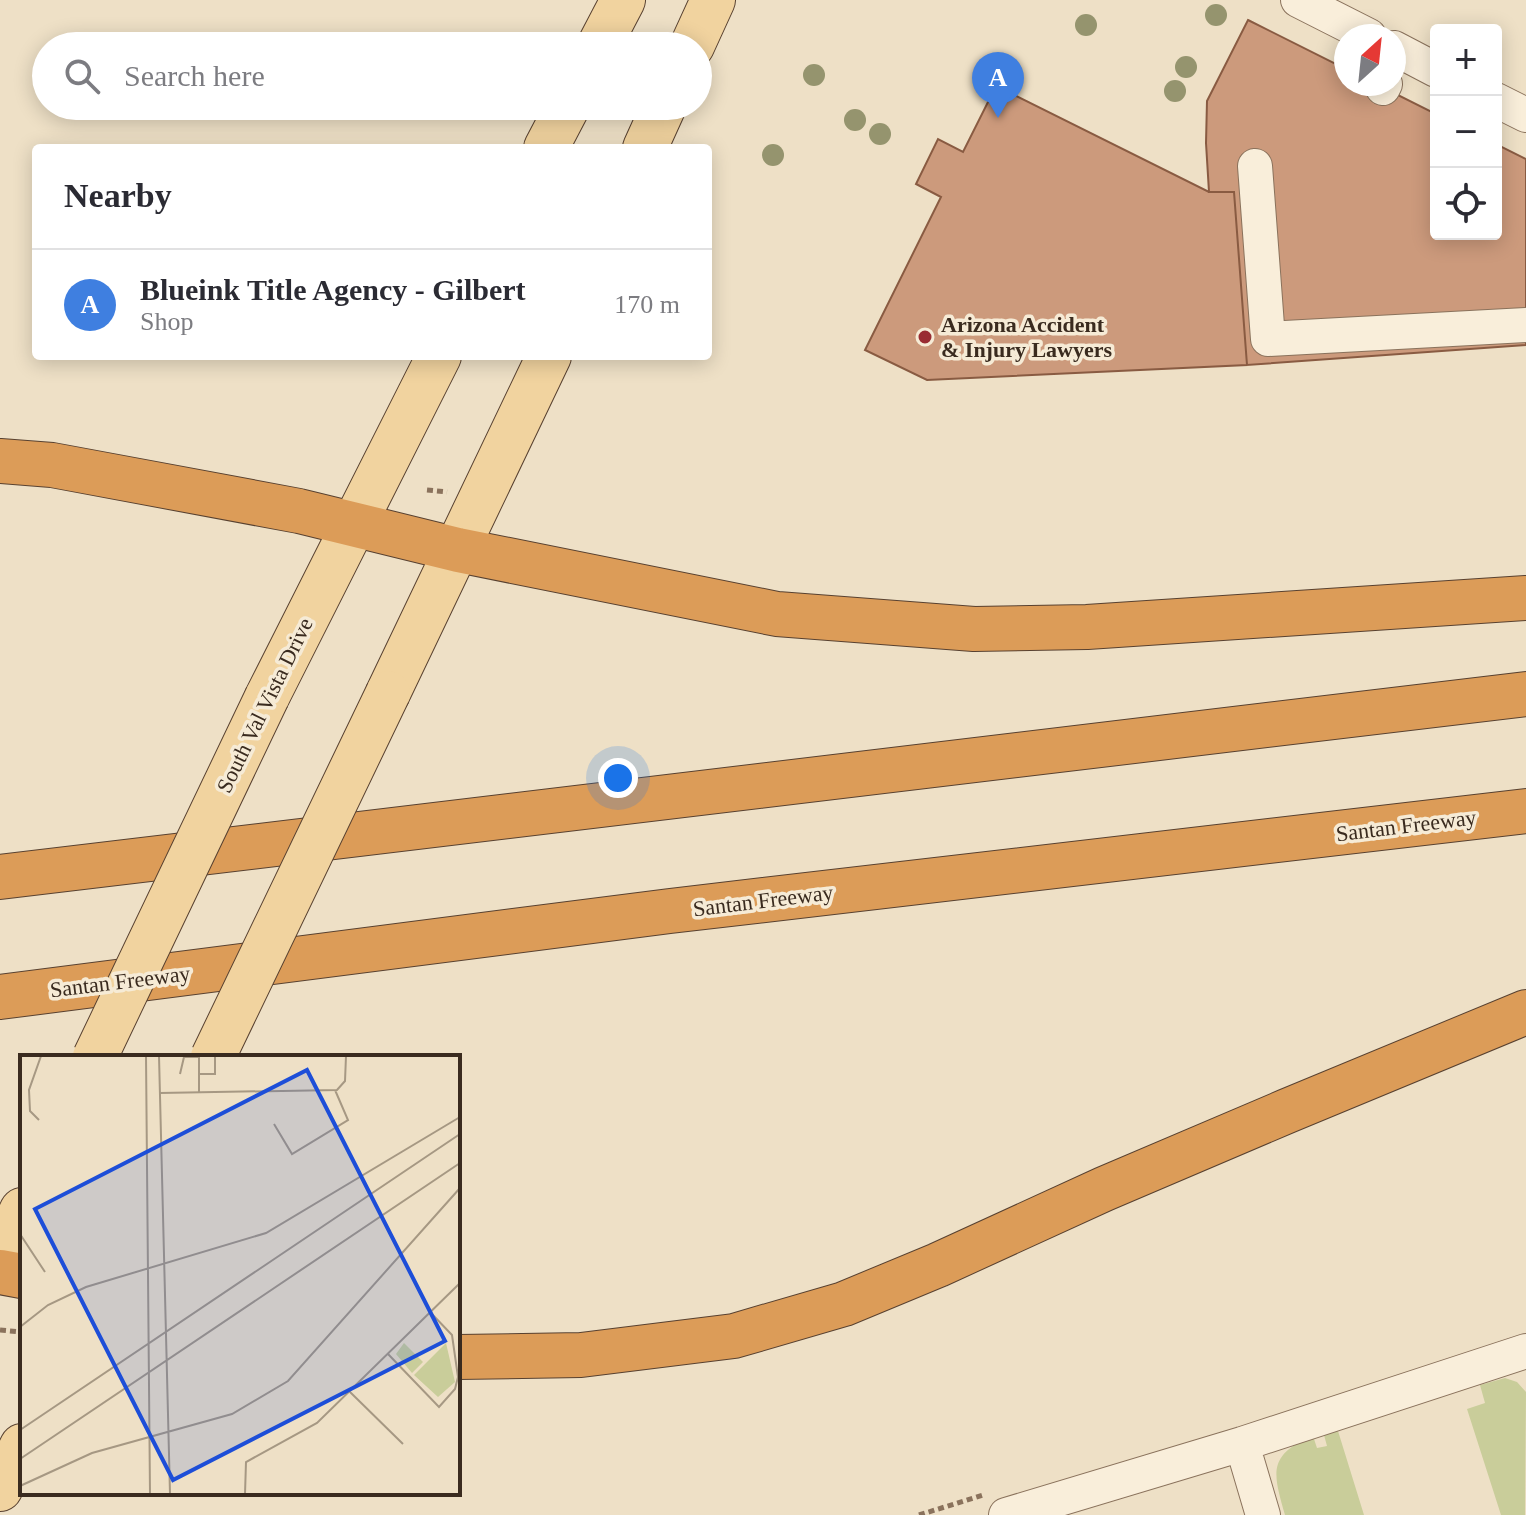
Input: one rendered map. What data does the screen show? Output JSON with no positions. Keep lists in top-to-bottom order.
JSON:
{
  "streets": {
    "highway": ["Santan Freeway"],
    "main road": ["South Val Vista Drive"]
  },
  "places": ["Arizona Accident & Injury Lawyers"],
  "north": "top right",
  "page": {
    "map_buttons": ["+", "−"],
    "search": "Search here",
    "pins": "A",
    "heading": "Nearby",
    "list": [
      {
        "mark": "A",
        "name": "Blueink Title Agency - Gilbert",
        "note": "Shop",
        "value": "170 m"
      }
    ]
  }
}
